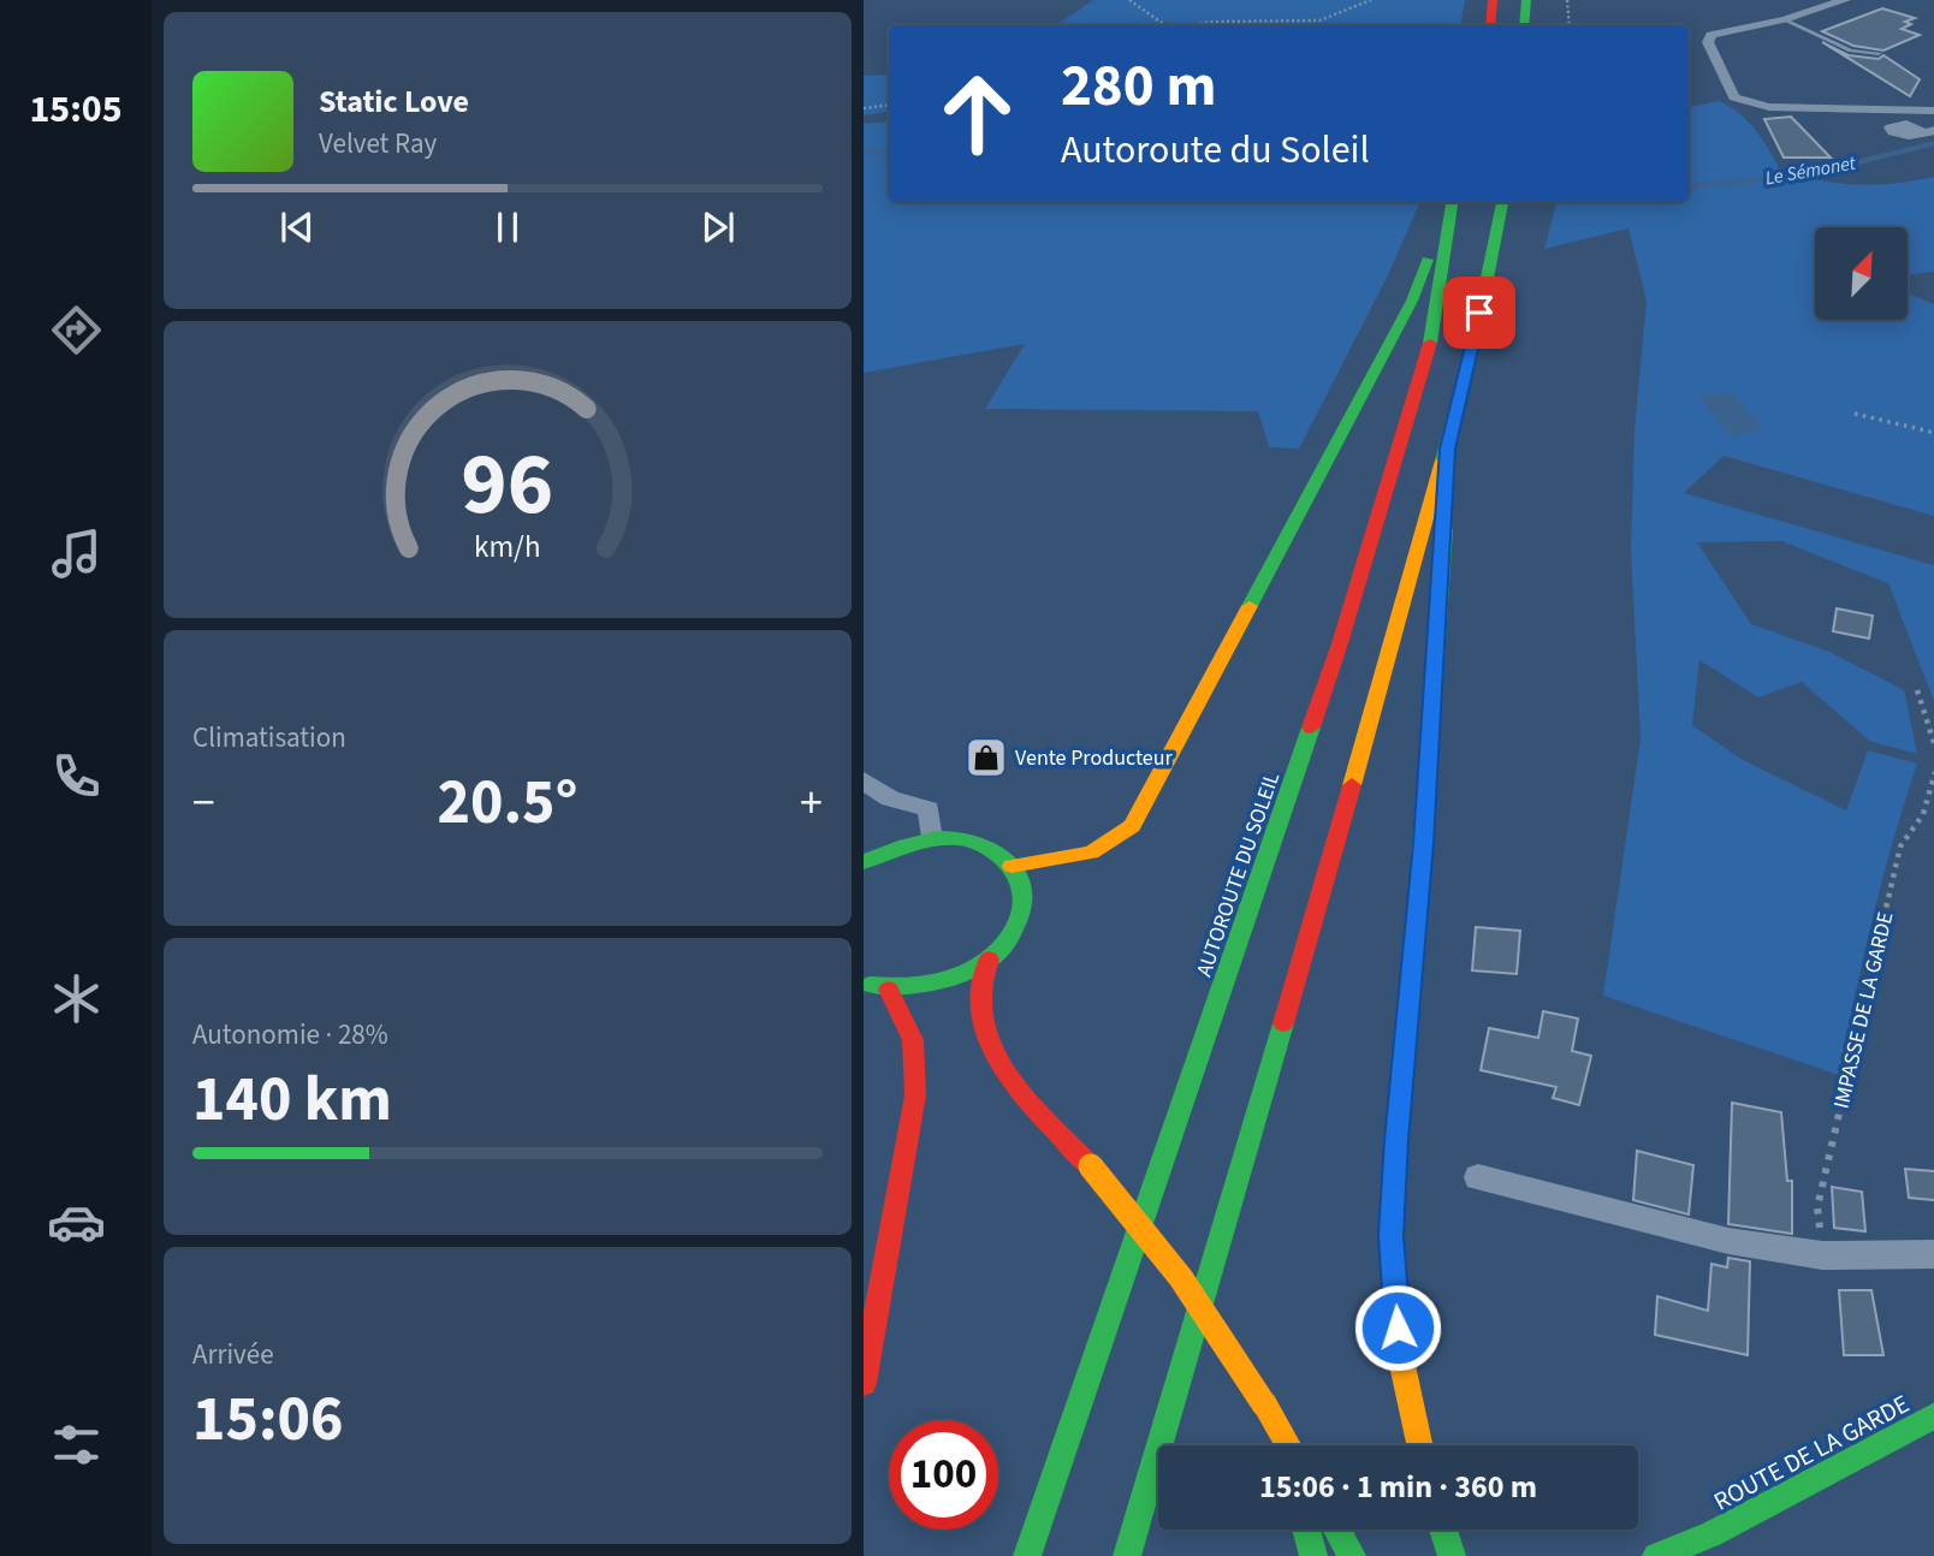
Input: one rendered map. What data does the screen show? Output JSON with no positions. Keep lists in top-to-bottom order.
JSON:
{
  "streets": {
    "main road": ["AUTOROUTE DU SOLEIL", "ROUTE DE LA GARDE"],
    "path": ["IMPASSE DE LA GARDE"]
  },
  "water": ["Le Sémonet"],
  "places": {
    "shop": ["Vente Producteur"]
  },
  "north": "top right",
  "page": {
    "tabs": "15:05",
    "turn": ["280 m", "Autoroute du Soleil"],
    "song": ["Static Love", "Velvet Ray"],
    "tile": [
      "Climatisation",
      ["Autonomie · 28%", "140 km"],
      ["Arrivée", "15:06"]
    ],
    "heat": ["−", "20.5°", "+"],
    "limit": "100",
    "trip": "15:06 · 1 min · 360 m",
    "gauge": ["96", "km/h"]
  }
}
